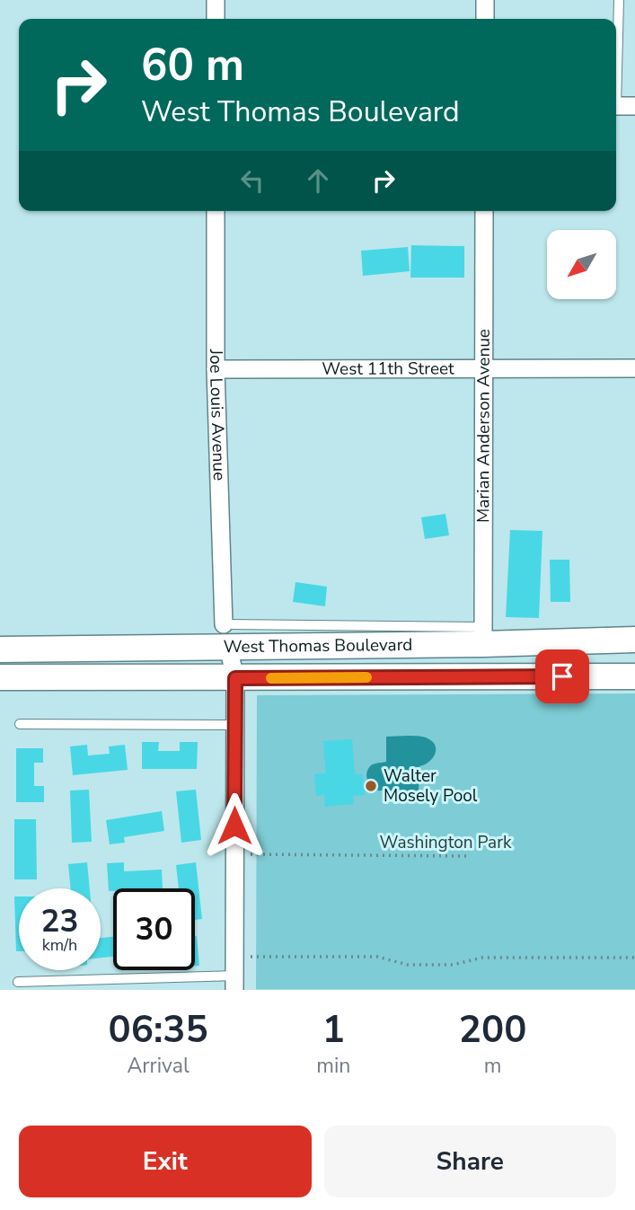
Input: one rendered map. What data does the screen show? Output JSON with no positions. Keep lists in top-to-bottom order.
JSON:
{
  "streets": {
    "street": [
      "West 11th Street",
      "Joe Louis Avenue",
      "Marian Anderson Avenue",
      "West Thomas Boulevard"
    ]
  },
  "crossings": [
    ["West 11th Street", "Joe Louis Avenue"],
    ["West 11th Street", "Marian Anderson Avenue"],
    ["Joe Louis Avenue", "West Thomas Boulevard"],
    ["Marian Anderson Avenue", "West Thomas Boulevard"]
  ],
  "parks": ["Washington Park"],
  "places": ["Walter Mosely Pool"],
  "north": "bottom left",
  "page": {
    "turn": ["60 m", "West Thomas Boulevard"],
    "speed": "23 km/h",
    "limit": "30",
    "eta": [
      "06:35",
      "Arrival",
      "1",
      "min",
      "200",
      "m"
    ],
    "buttons": ["Exit", "Share"]
  }
}
